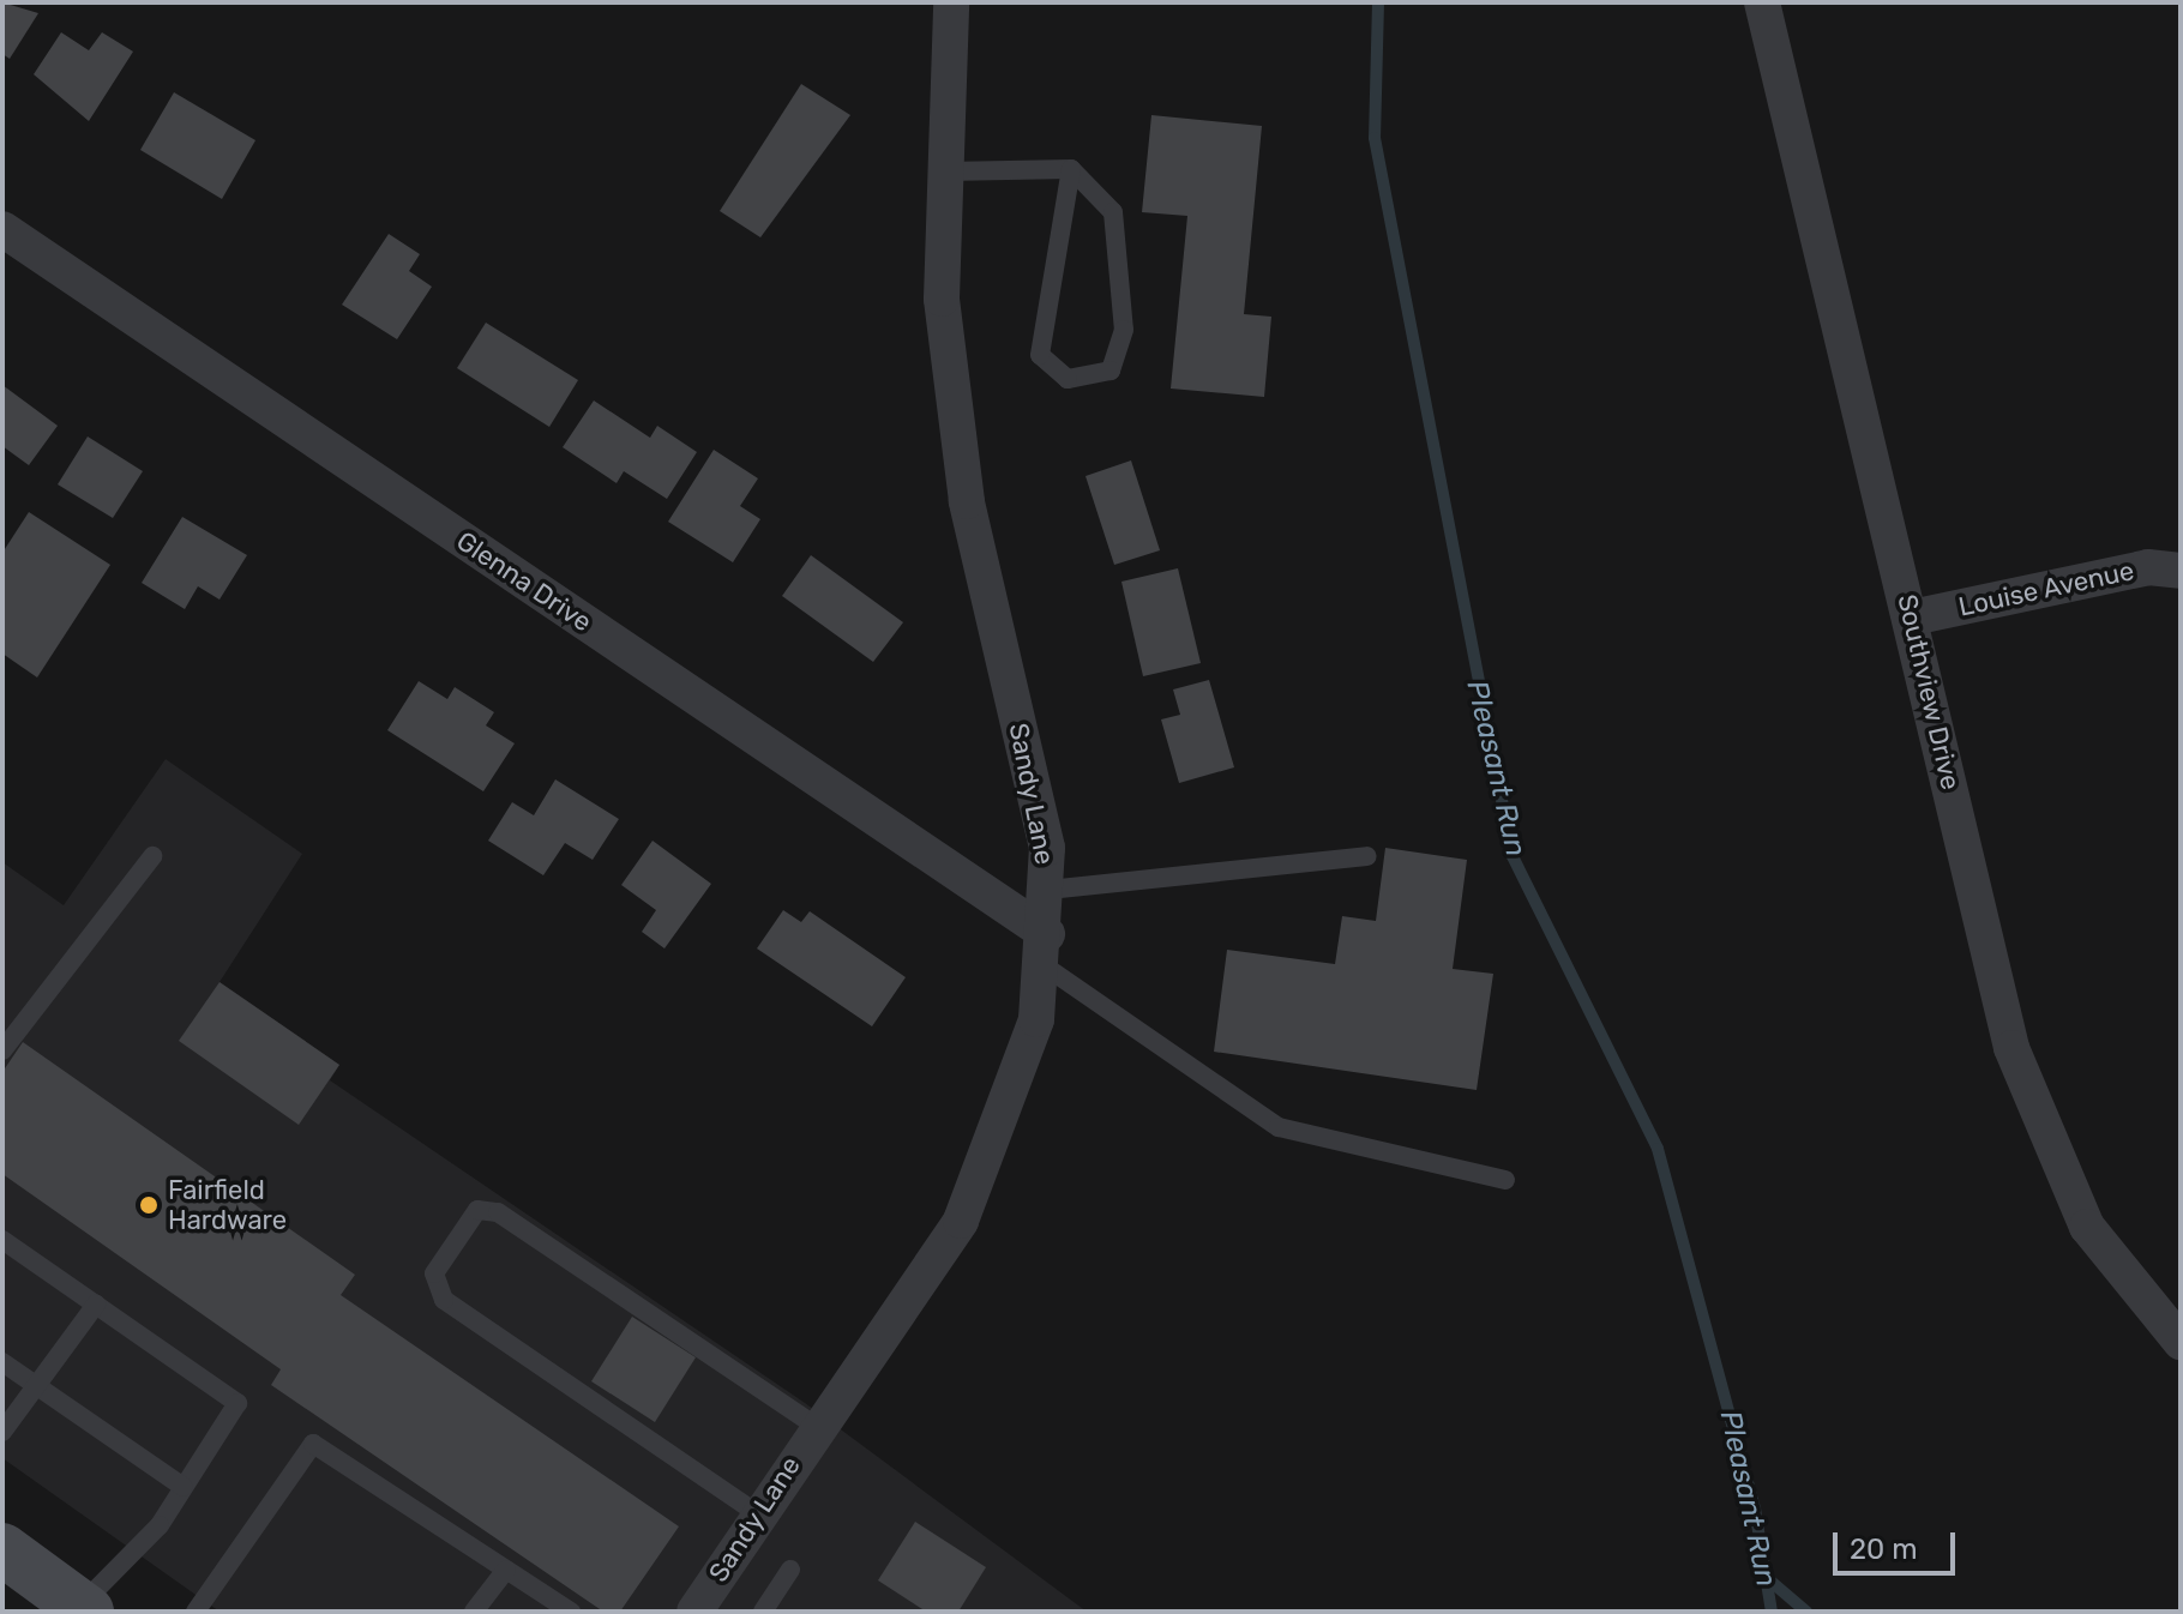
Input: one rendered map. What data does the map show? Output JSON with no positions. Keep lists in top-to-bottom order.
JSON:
{
  "streets": {
    "street": [
      "Glenna Drive",
      "Louise Avenue",
      "Southview Drive",
      "Sandy Lane"
    ]
  },
  "crossings": [
    ["Glenna Drive", "Sandy Lane"],
    ["Louise Avenue", "Southview Drive"]
  ],
  "water": ["Pleasant Run"],
  "places": ["Fairfield Hardware"],
  "scale_bar": "20 m"
}
